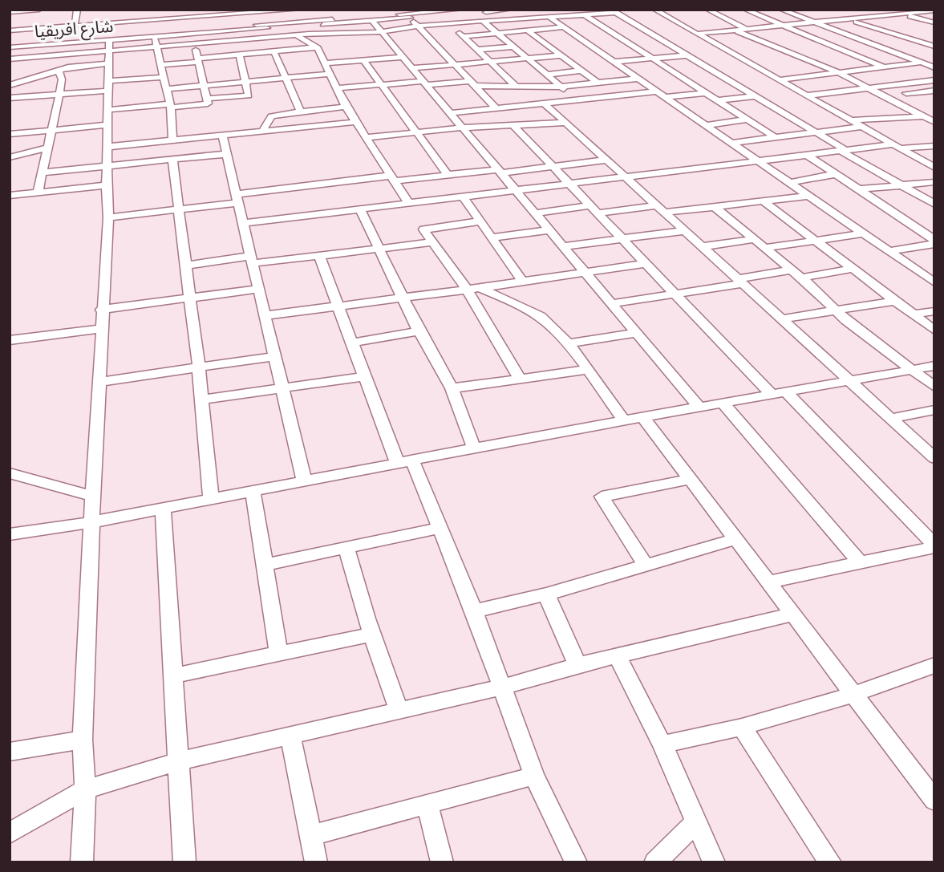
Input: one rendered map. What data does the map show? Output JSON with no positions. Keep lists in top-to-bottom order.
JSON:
{
  "streets": {
    "street": ["شارع افريقيا"]
  }
}
